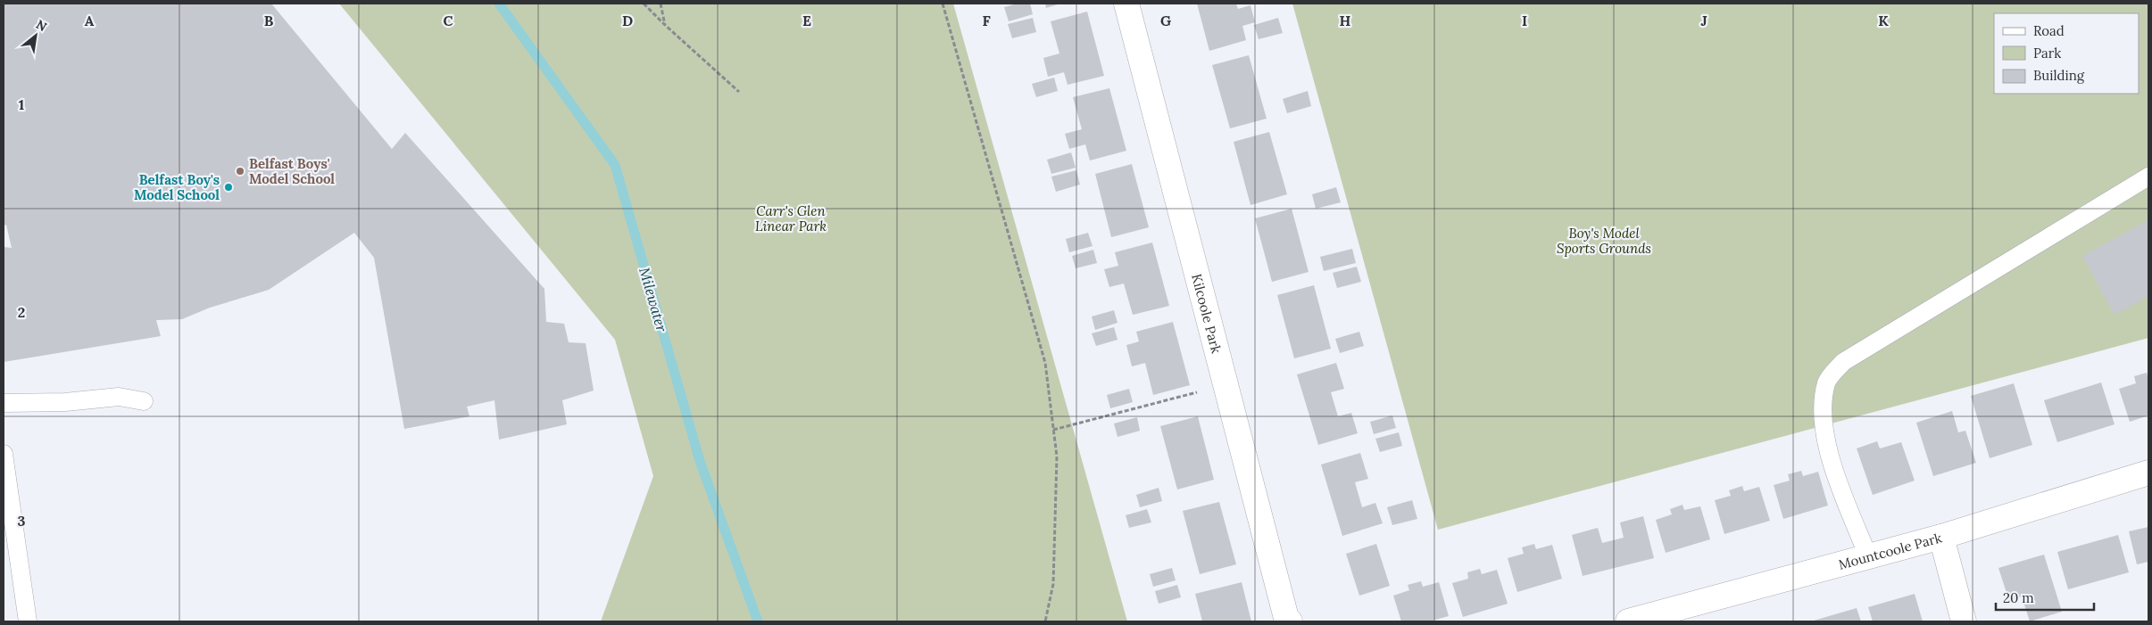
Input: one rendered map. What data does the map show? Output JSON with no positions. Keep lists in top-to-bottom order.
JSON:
{
  "streets": {
    "street": ["Kilcoole Park", "Mountcoole Park"]
  },
  "water": ["Milewater"],
  "parks": ["Carr's Glen Linear Park", "Boy's Model Sports Grounds"],
  "places": ["Belfast Boys' Model School", "Belfast Boy's Model School"],
  "legend": ["Road", "Park", "Building"],
  "scale_bar": "20 m",
  "north": "top right",
  "grid": {
    "columns": [
      "A",
      "B",
      "C",
      "D",
      "E",
      "F",
      "G",
      "H",
      "I",
      "J",
      "K"
    ],
    "rows": ["1", "2", "3"]
  }
}
